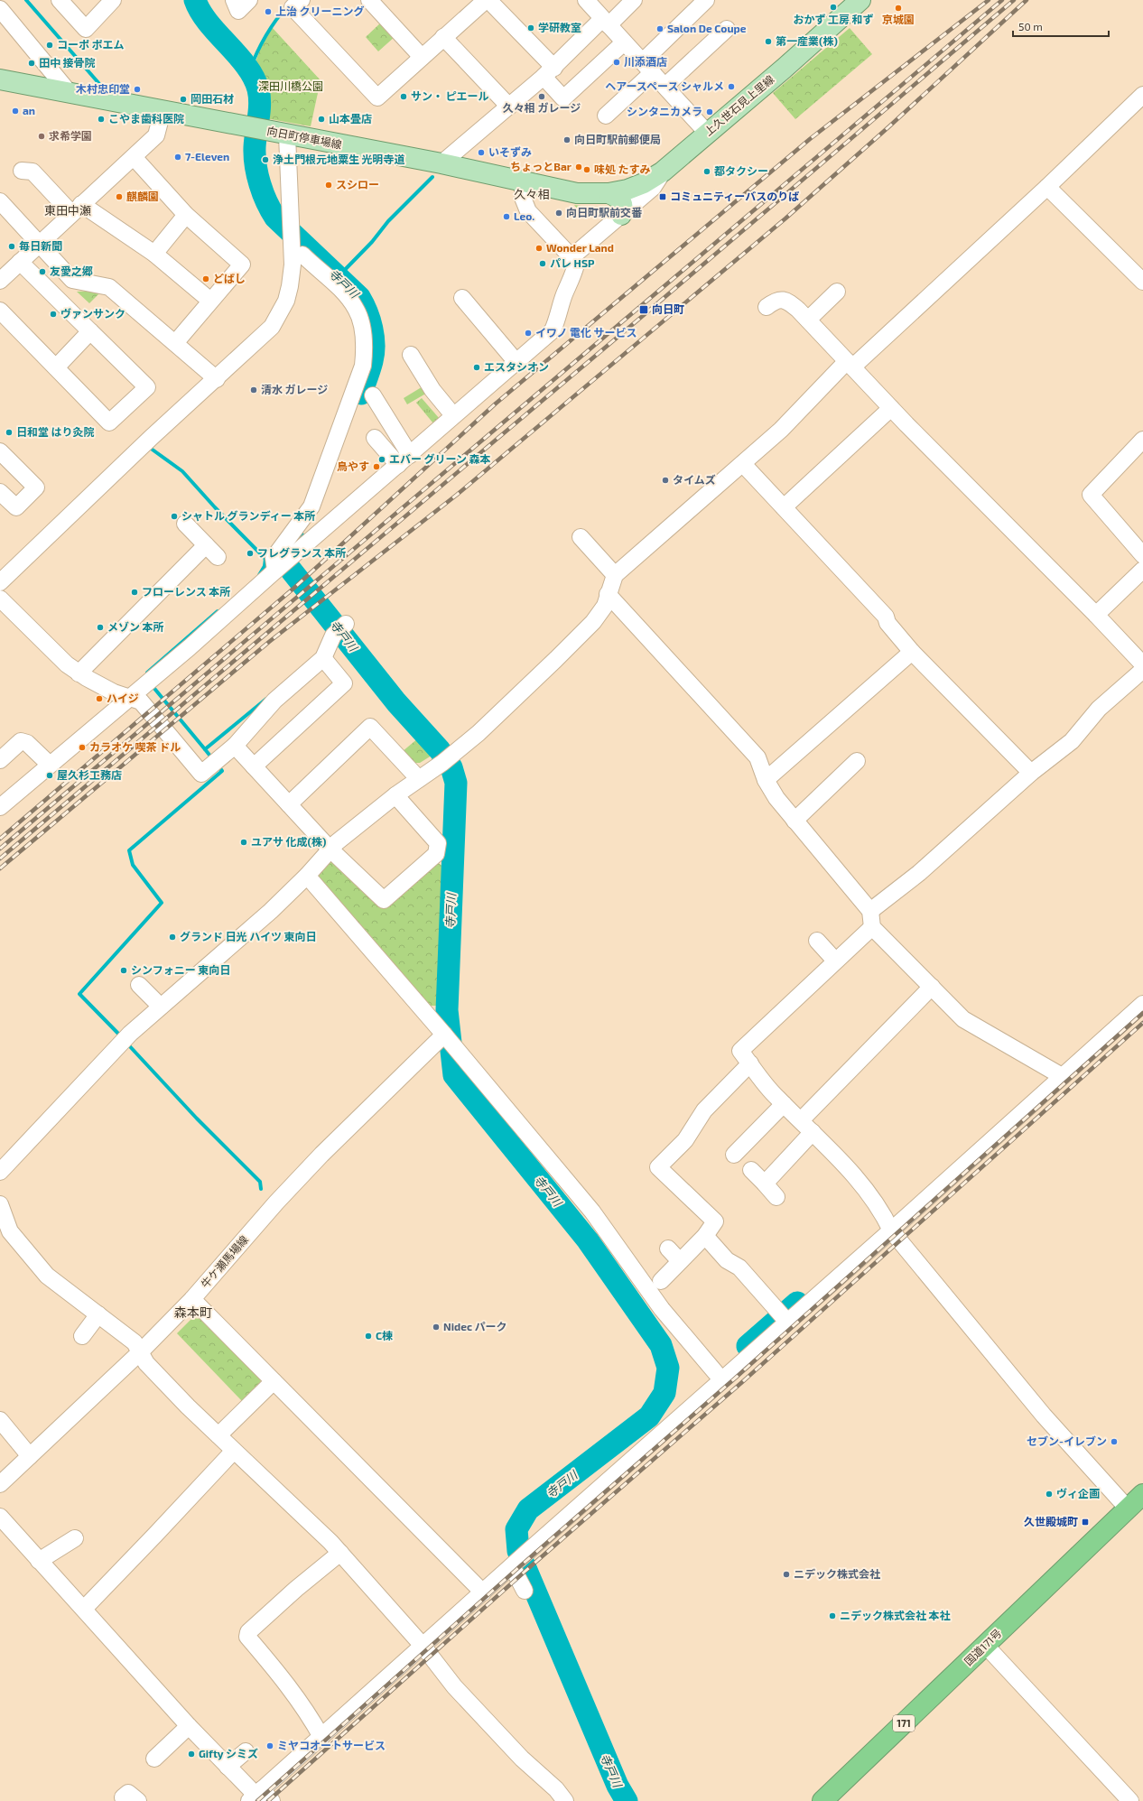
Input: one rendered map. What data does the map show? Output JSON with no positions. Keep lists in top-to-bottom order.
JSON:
{
  "streets": {
    "highway": ["国道171号", "171"],
    "main road": ["上久世石見上里線", "向日町停車場線"],
    "street": ["牛ケ瀬馬場線"]
  },
  "crossings": [
    ["上久世石見上里線", "向日町停車場線"]
  ],
  "districts": ["久々相", "東田中瀬", "森本町"],
  "water": ["寺戸川"],
  "parks": ["深田川橋公園"],
  "places": {
    "other": [
      "おかず 工房 和ず",
      "京城園",
      "上治 クリーニング",
      "学研教室",
      "Salon De Coupe",
      "第一産業(株)",
      "コーポ ポエム",
      "川添酒店",
      "田中 接骨院",
      "ヘアースペース シャルメ",
      "木村忠印堂",
      "サン・ ピエール",
      "久々相 ガレージ",
      "岡田石材",
      "an",
      "シンタニカメラ",
      "こやま歯科医院",
      "山本畳店",
      "求希学園",
      "向日町駅前郵便局",
      "いそずみ",
      "7-Eleven",
      "浄土門根元地粟生 光明寺道",
      "ちょっとBar",
      "味処 たすみ",
      "都タクシー",
      "スシロー",
      "麒麟園",
      "向日町駅前交番",
      "Leo.",
      "毎日新聞",
      "Wonder Land",
      "パレ HSP",
      "友愛之郷",
      "どばし",
      "ヴァンサンク",
      "イワノ 電化 サービス",
      "エスタシオン",
      "清水 ガレージ",
      "日和堂 はり灸院",
      "エバー グリーン 森本",
      "鳥やす",
      "タイムズ",
      "シャトル グランディー 本所",
      "フレグランス 本所",
      "フローレンス 本所",
      "メゾン 本所",
      "ハイジ",
      "カラオケ 喫茶 ドル",
      "屋久杉工務店",
      "ユアサ 化成(株)",
      "グランド 日光 ハイツ 東向日",
      "シンフォニー 東向日",
      "Nidec パーク",
      "C棟",
      "セブン-イレブン",
      "ヴィ企画",
      "ニデック株式会社",
      "ニデック株式会社 本社",
      "ミヤコオートサービス",
      "Gifty シミズ"
    ],
    "transit": ["コミュニティーバスのりば", "向日町", "久世殿城町"]
  },
  "scale_bar": "50 m"
}
